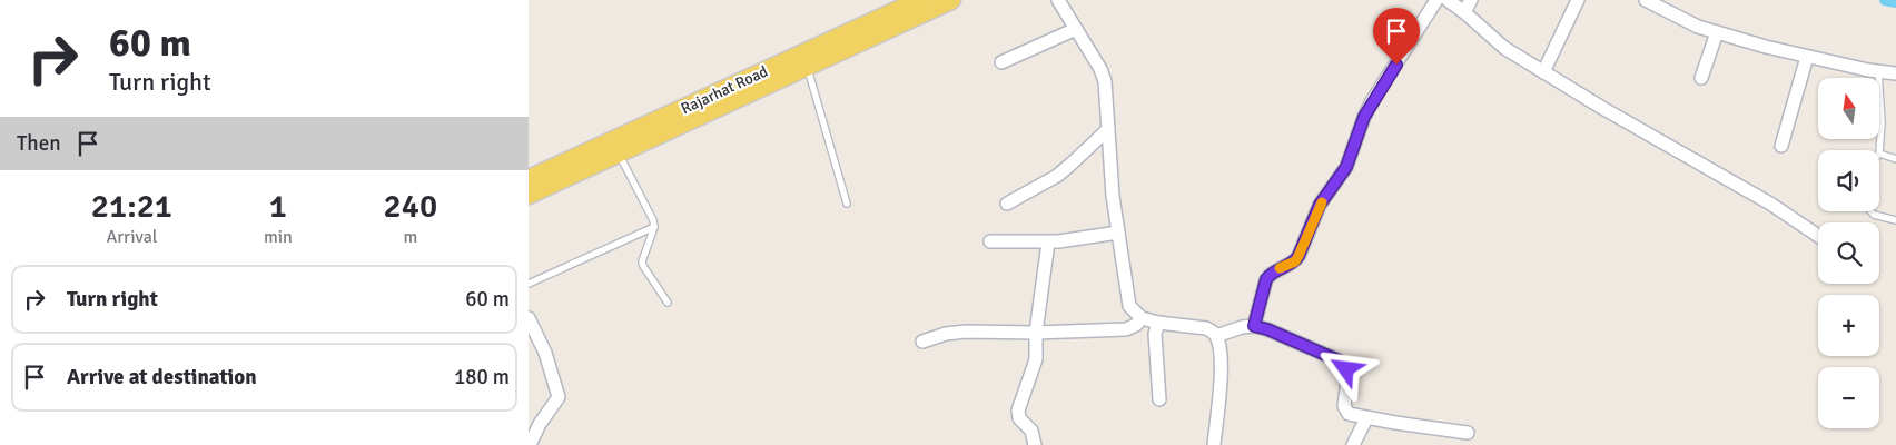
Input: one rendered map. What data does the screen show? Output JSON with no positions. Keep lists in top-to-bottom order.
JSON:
{
  "streets": {
    "main road": ["Rajarhat Road"]
  },
  "north": "top",
  "page": {
    "turn": ["60 m", "Turn right"],
    "map_buttons": ["+", "−"],
    "then": "Then",
    "eta": [
      "21:21",
      "Arrival",
      "1",
      "min",
      "240",
      "m"
    ],
    "list": [
      {
        "name": "Turn right",
        "value": "60 m"
      },
      {
        "name": "Arrive at destination",
        "value": "180 m"
      }
    ]
  }
}
